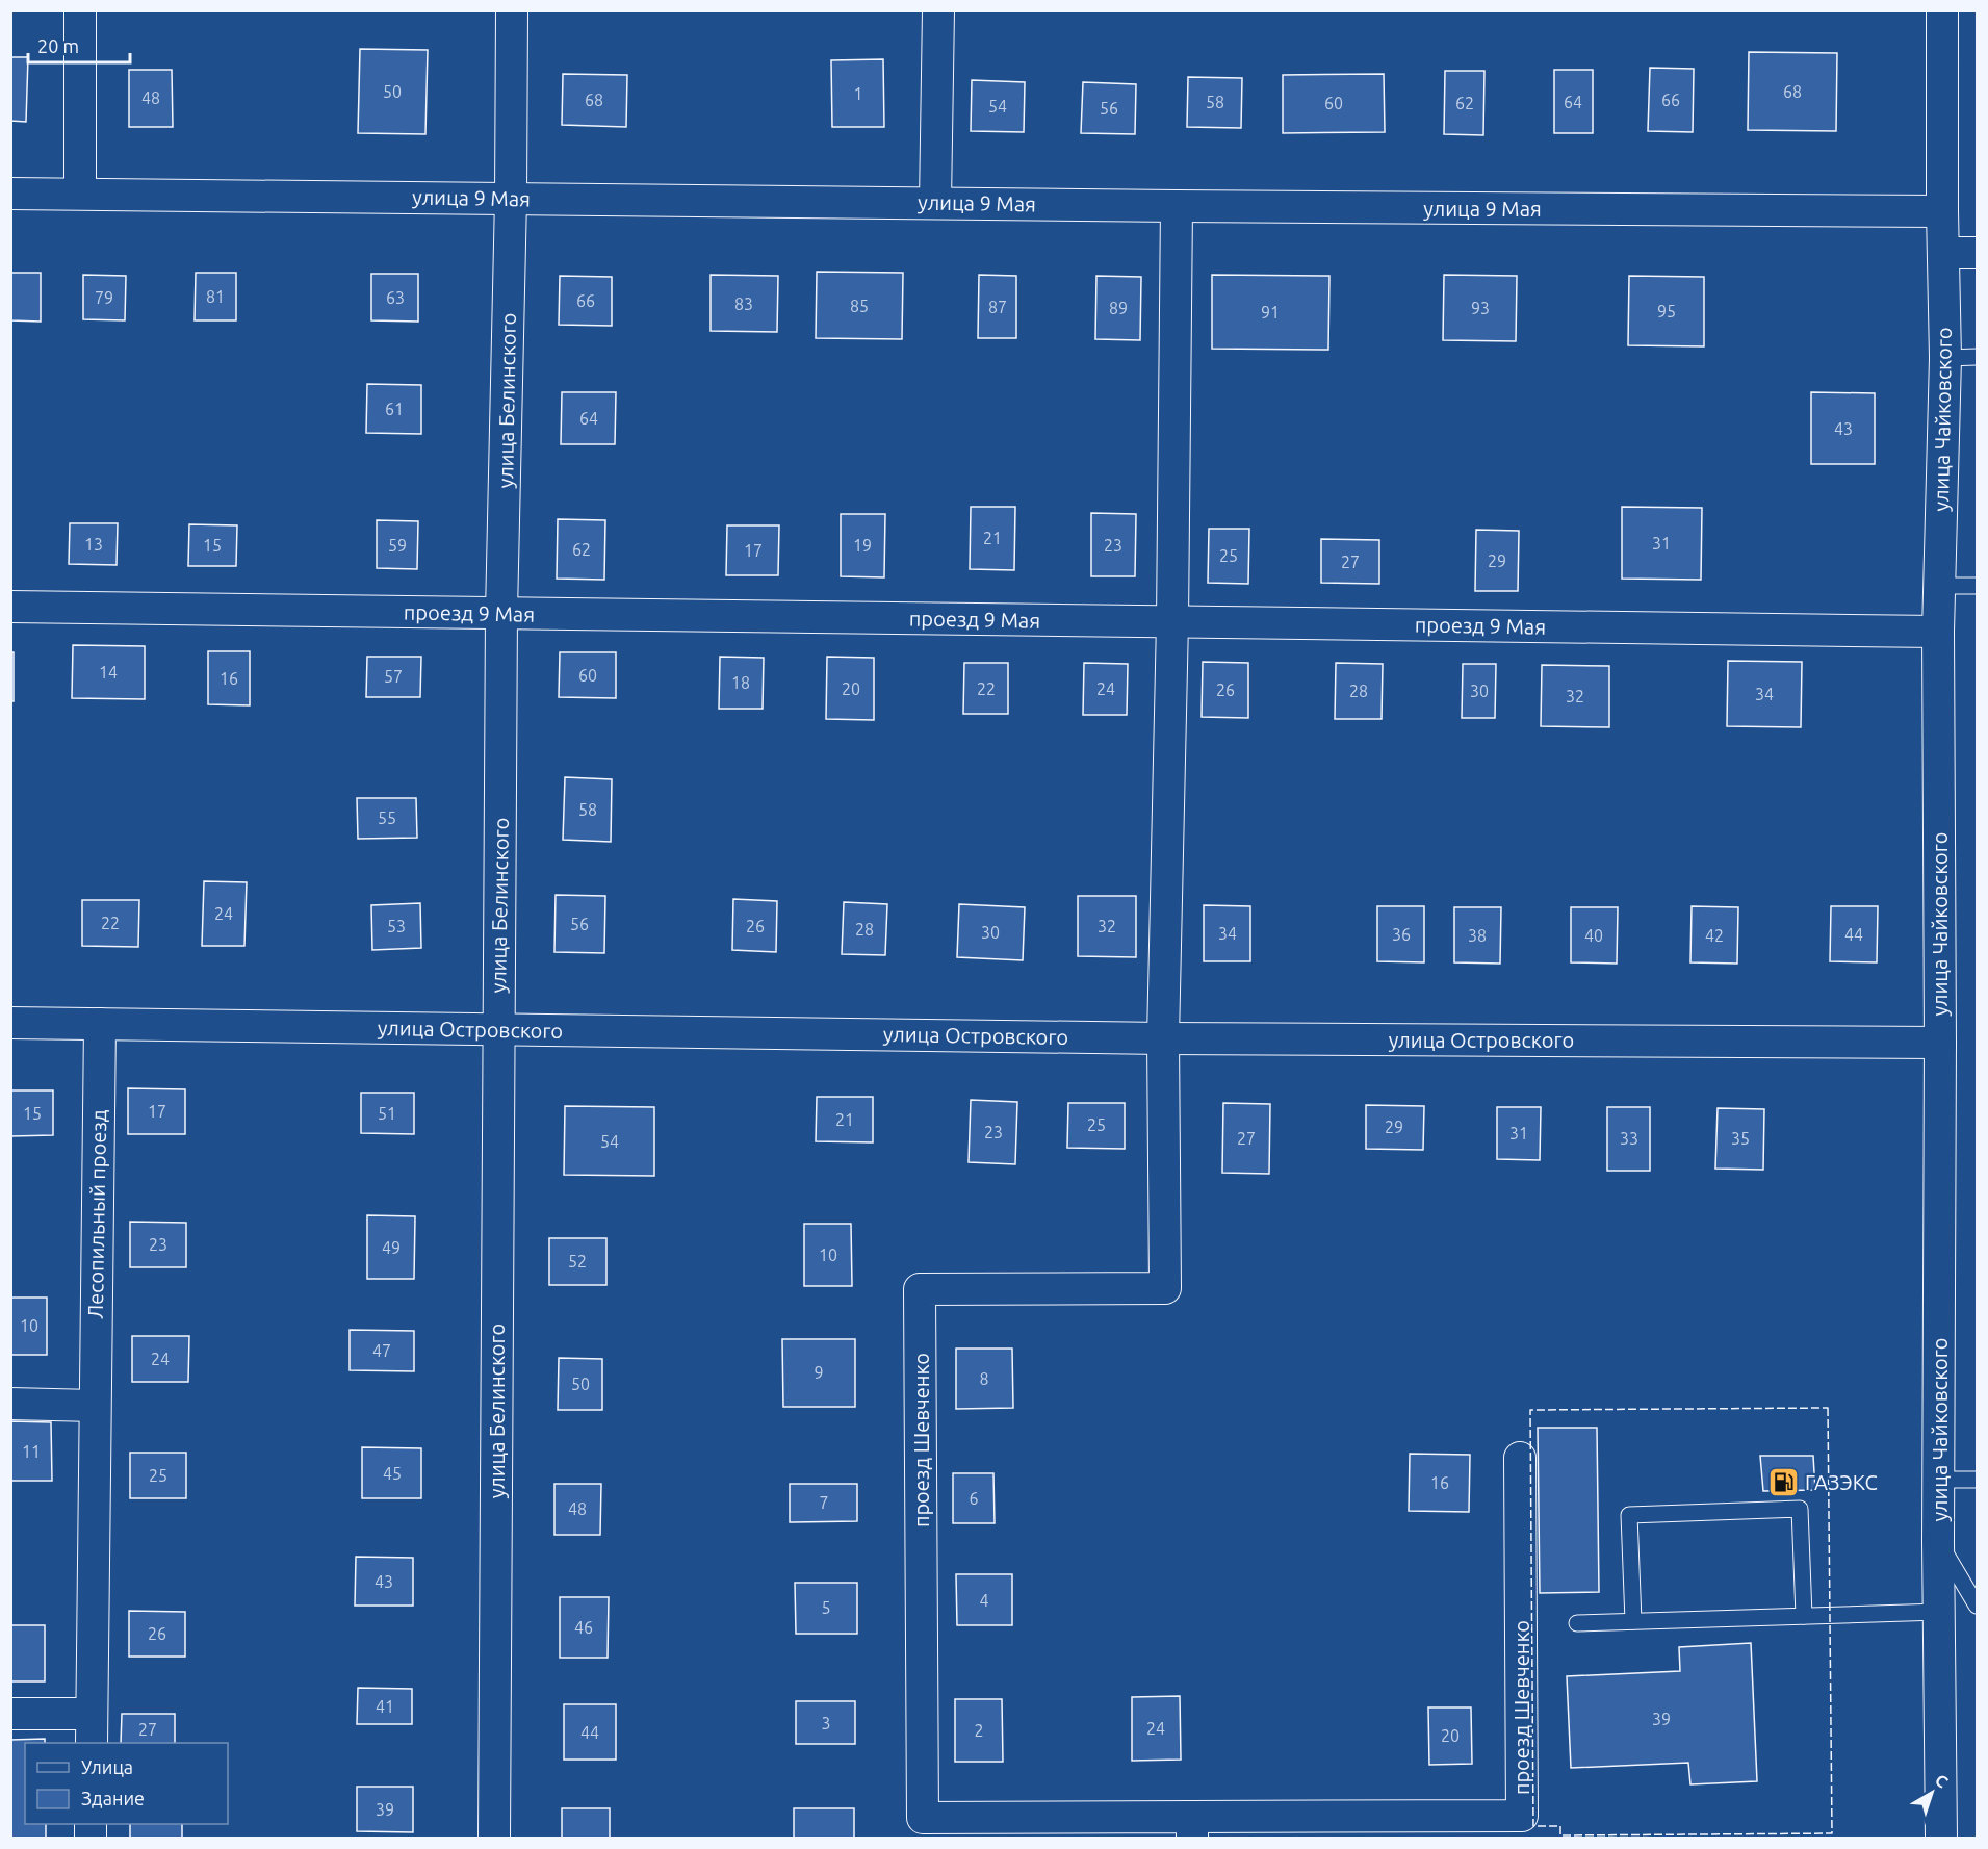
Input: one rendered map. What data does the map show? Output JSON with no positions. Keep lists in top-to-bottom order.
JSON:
{
  "streets": {
    "street": [
      "улица 9 Мая",
      "улица Белинского",
      "улица Чайковского",
      "проезд 9 Мая",
      "улица Островского",
      "Лесопильный проезд",
      "проезд Шевченко"
    ]
  },
  "crossings": [
    ["улица 9 Мая", "улица Белинского"],
    ["улица 9 Мая", "улица Чайковского"],
    ["улица Белинского", "проезд 9 Мая"],
    ["улица Белинского", "улица Островского"],
    ["улица Чайковского", "проезд 9 Мая"],
    ["улица Чайковского", "улица Островского"],
    ["улица Островского", "Лесопильный проезд"],
    ["улица Островского", "проезд Шевченко"]
  ],
  "places": {
    "fuel station": ["ГАЗЭКС"]
  },
  "house_numbers": [
    "50",
    "68",
    "1",
    "48",
    "68",
    "66",
    "58",
    "64",
    "60",
    "62",
    "54",
    "56",
    "81",
    "79",
    "63",
    "66",
    "83",
    "85",
    "87",
    "89",
    "93",
    "95",
    "91",
    "61",
    "64",
    "43",
    "21",
    "31",
    "13",
    "15",
    "59",
    "19",
    "23",
    "62",
    "17",
    "25",
    "29",
    "27",
    "14",
    "60",
    "57",
    "16",
    "18",
    "20",
    "22",
    "24",
    "26",
    "28",
    "30",
    "34",
    "32",
    "58",
    "55",
    "24",
    "22",
    "56",
    "53",
    "26",
    "32",
    "28",
    "30",
    "34",
    "36",
    "44",
    "38",
    "40",
    "42",
    "17",
    "15",
    "51",
    "21",
    "25",
    "29",
    "23",
    "31",
    "27",
    "33",
    "35",
    "54",
    "23",
    "49",
    "10",
    "52",
    "10",
    "47",
    "24",
    "9",
    "8",
    "50",
    "11",
    "45",
    "25",
    "16",
    "6",
    "7",
    "48",
    "43",
    "4",
    "5",
    "46",
    "26",
    "41",
    "39",
    "3",
    "24",
    "27",
    "2",
    "44",
    "20",
    "39"
  ],
  "legend": ["Улица", "Здание"],
  "scale_bar": "20 m",
  "north": "top right"
}
